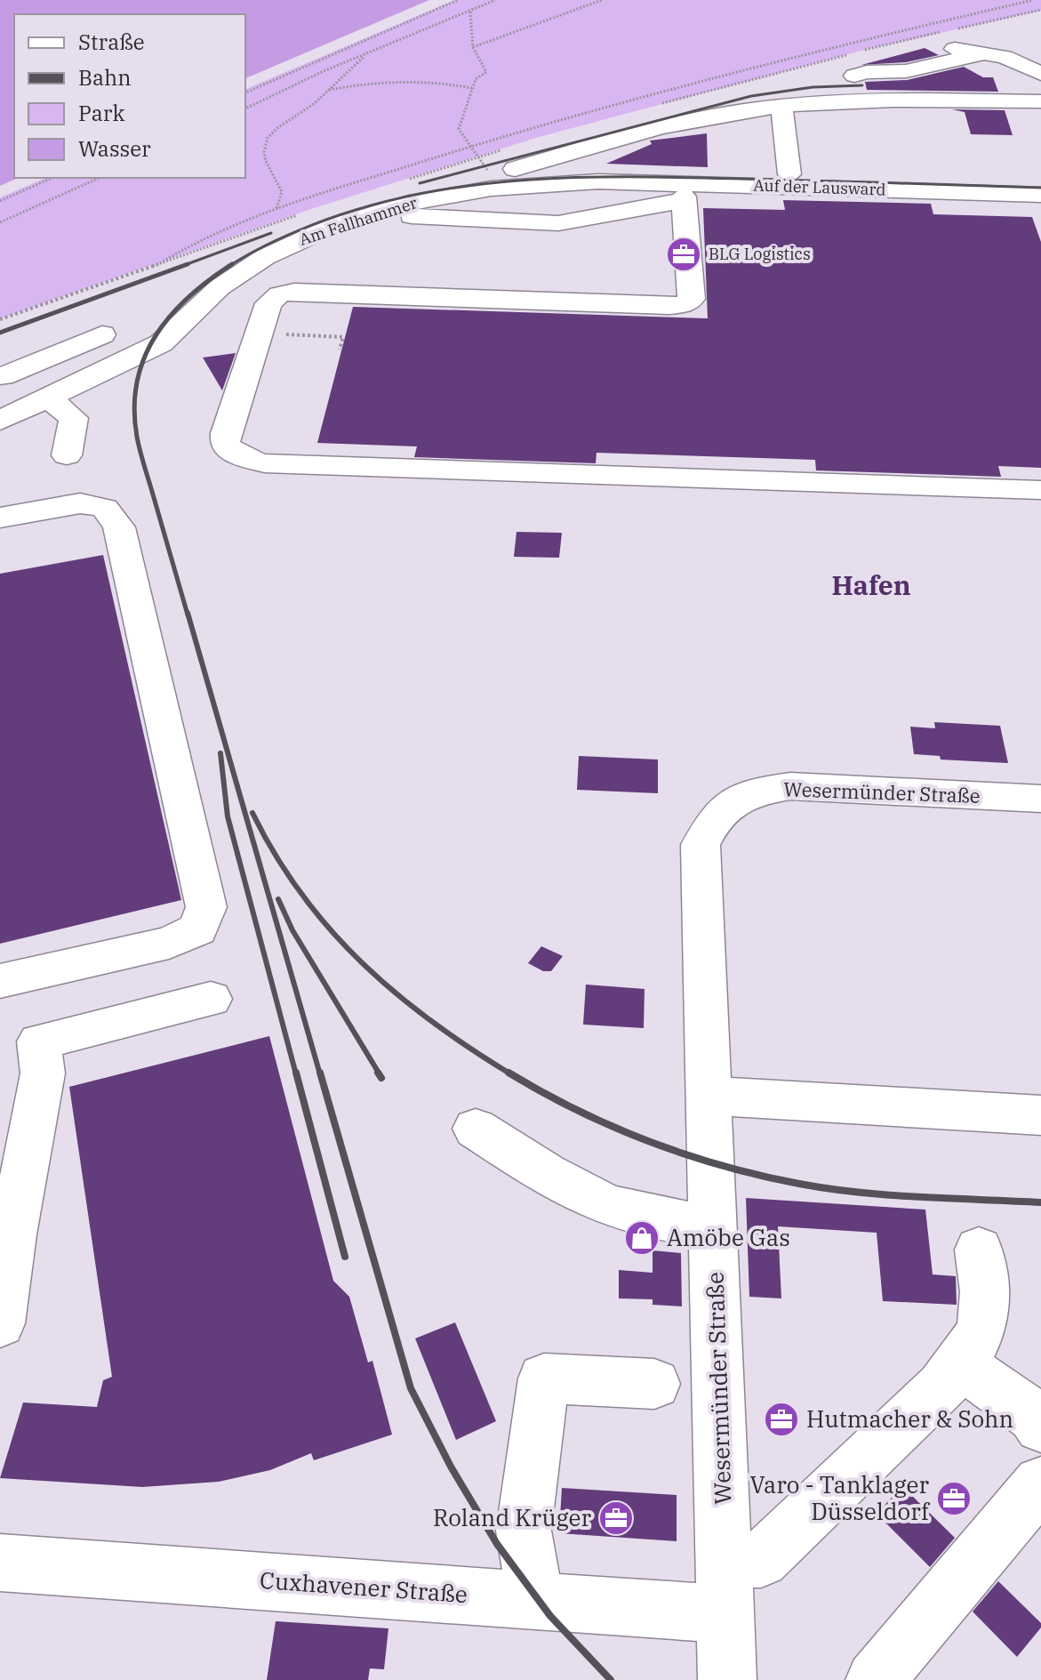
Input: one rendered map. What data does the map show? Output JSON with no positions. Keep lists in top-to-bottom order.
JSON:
{
  "streets": {
    "street": [
      "Auf der Lausward",
      "Am Fallhammer",
      "Wesermünder Straße",
      "Cuxhavener Straße"
    ]
  },
  "crossings": [
    ["Auf der Lausward", "Am Fallhammer"],
    ["Wesermünder Straße", "Cuxhavener Straße"]
  ],
  "districts": ["Hafen"],
  "places": {
    "office": [
      "BLG Logistics",
      "Hutmacher & Sohn",
      "Varo - Tanklager Düsseldorf",
      "Roland Krüger"
    ],
    "shop": ["Amöbe Gas"]
  },
  "legend": [
    "Straße",
    "Bahn",
    "Park",
    "Wasser"
  ]
}
